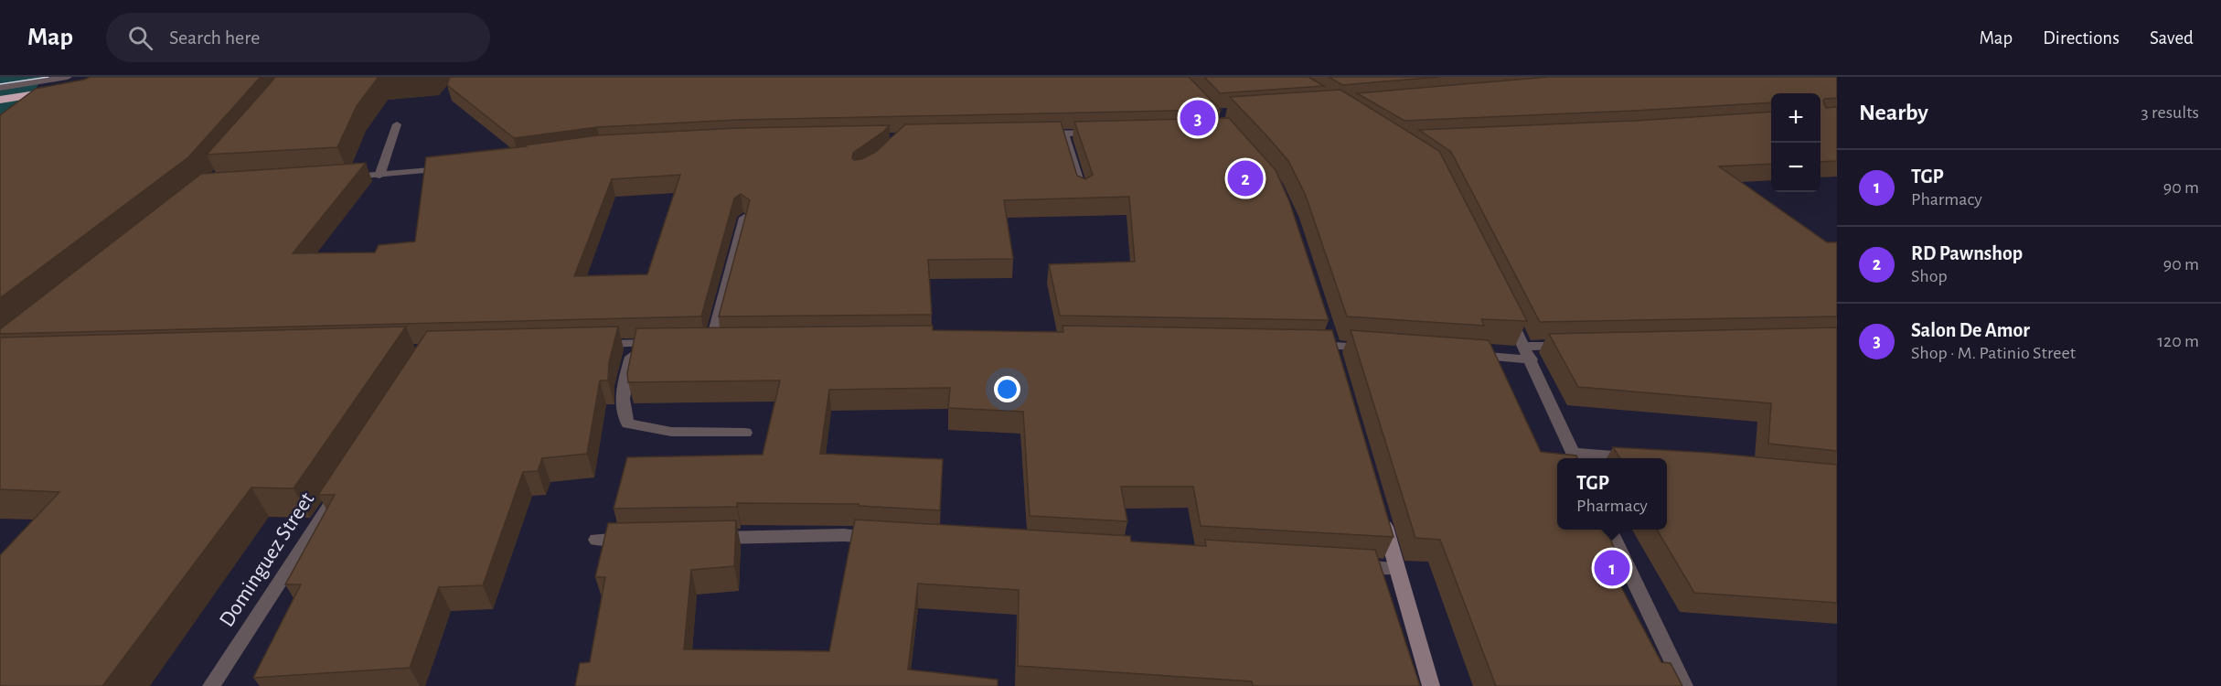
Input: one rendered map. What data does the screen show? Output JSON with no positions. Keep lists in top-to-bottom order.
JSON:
{
  "streets": {
    "street": ["Dominguez Street"]
  },
  "page": {
    "header": "Map",
    "search": "Search here",
    "nav": ["Map", "Directions", "Saved"],
    "heading": ["Nearby", "3 results"],
    "map_buttons": ["+", "−"],
    "pins": ["3", "2", "1"],
    "list": [
      {
        "mark": "1",
        "name": "TGP",
        "note": "Pharmacy",
        "value": "90 m"
      },
      {
        "mark": "2",
        "name": "RD Pawnshop",
        "note": "Shop",
        "value": "90 m"
      },
      {
        "mark": "3",
        "name": "Salon De Amor",
        "note": "Shop · M. Patinio Street",
        "value": "120 m"
      }
    ],
    "popup": ["TGP", "Pharmacy"]
  }
}
